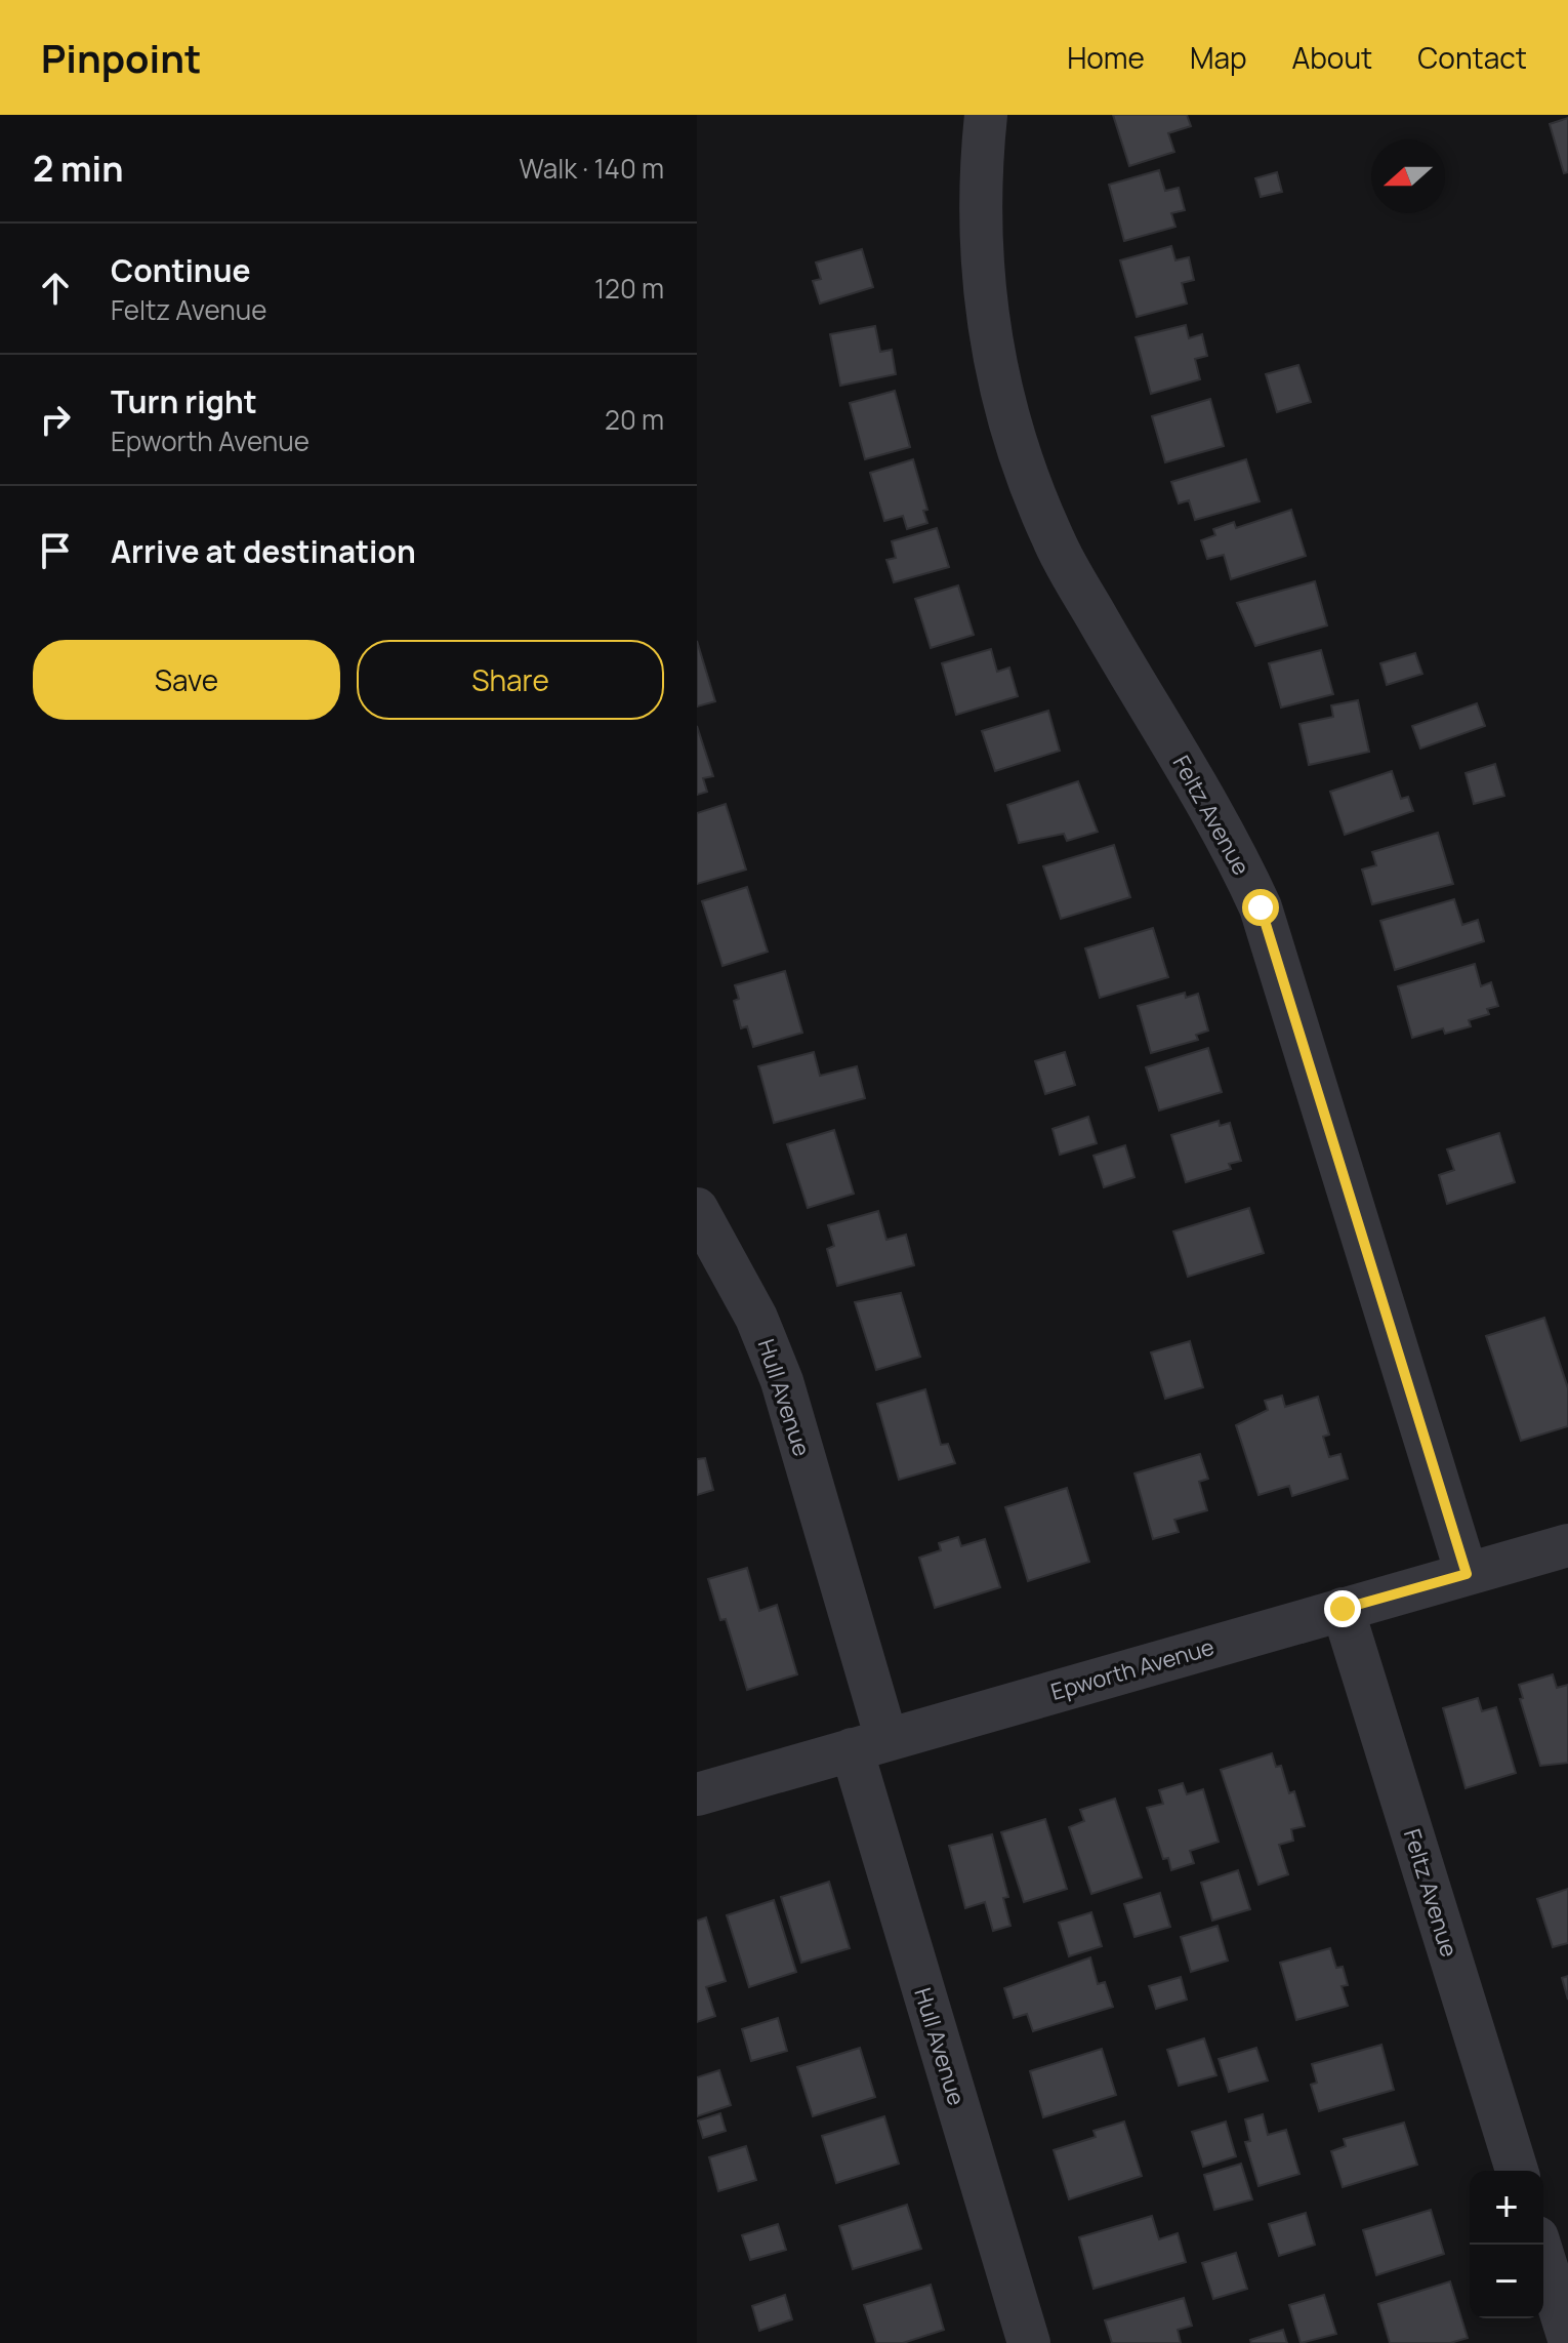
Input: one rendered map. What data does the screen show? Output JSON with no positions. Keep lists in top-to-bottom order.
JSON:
{
  "streets": {
    "street": ["Feltz Avenue", "Hull Avenue", "Epworth Avenue"]
  },
  "crossings": [
    ["Feltz Avenue", "Epworth Avenue"],
    ["Hull Avenue", "Epworth Avenue"]
  ],
  "north": "left",
  "page": {
    "header": "Pinpoint",
    "nav": [
      "Home",
      "Map",
      "About",
      "Contact"
    ],
    "heading": ["2 min", "Walk · 140 m"],
    "list": [
      ["Continue", "Feltz Avenue", "120 m"],
      ["Turn right", "Epworth Avenue", "20 m"],
      "Arrive at destination"
    ],
    "buttons": ["Save", "Share"],
    "map_buttons": ["+", "−"]
  }
}
